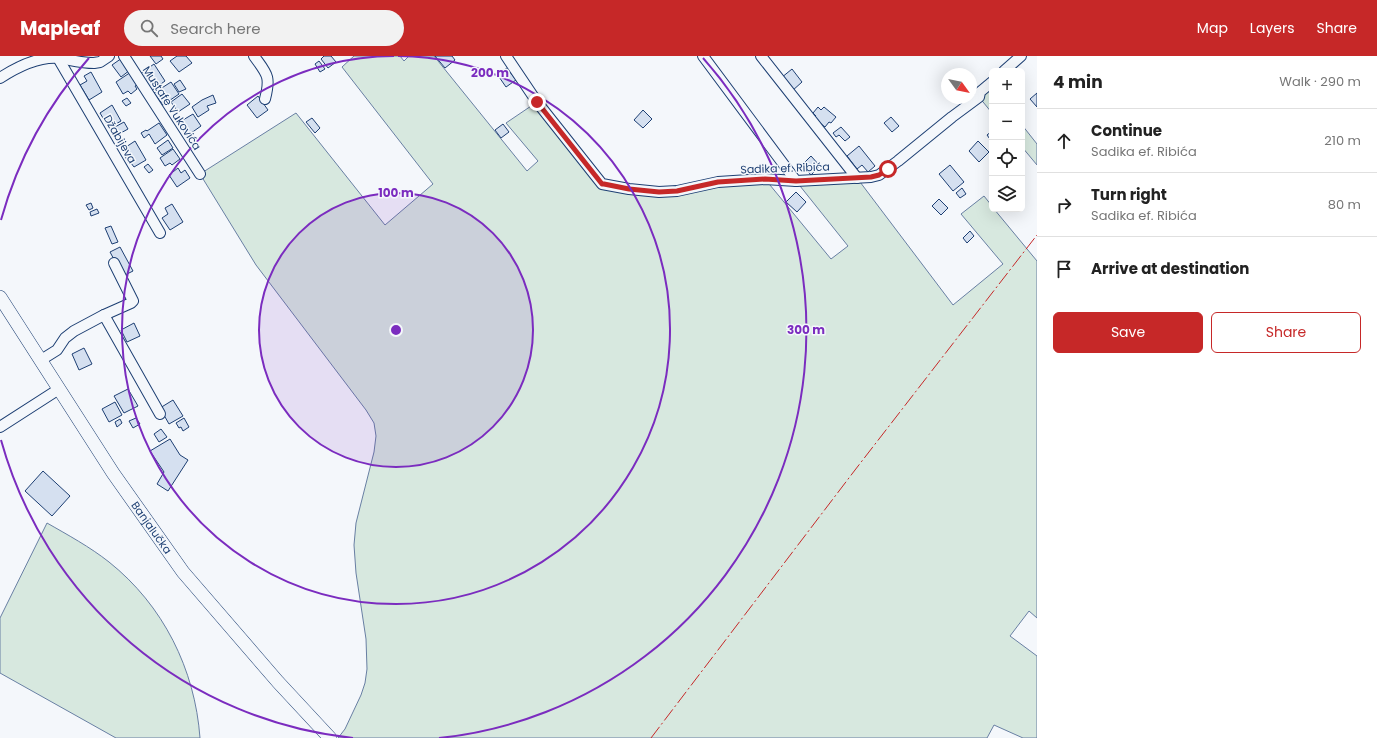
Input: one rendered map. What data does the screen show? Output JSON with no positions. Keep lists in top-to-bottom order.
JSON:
{
  "streets": {
    "main road": ["Banjalučka"],
    "street": ["Mustafe Vukovića", "Džabijeva", "Sadika ef. Ribića"]
  },
  "north": "bottom right",
  "page": {
    "header": "Mapleaf",
    "search": "Search here",
    "nav": ["Map", "Layers", "Share"],
    "heading": ["4 min", "Walk · 290 m"],
    "map_buttons": ["+", "−"],
    "list": [
      ["Continue", "Sadika ef. Ribića", "210 m"],
      ["Turn right", "Sadika ef. Ribića", "80 m"],
      "Arrive at destination"
    ],
    "buttons": ["Save", "Share"]
  },
  "rings": ["200 m", "100 m", "300 m"]
}
